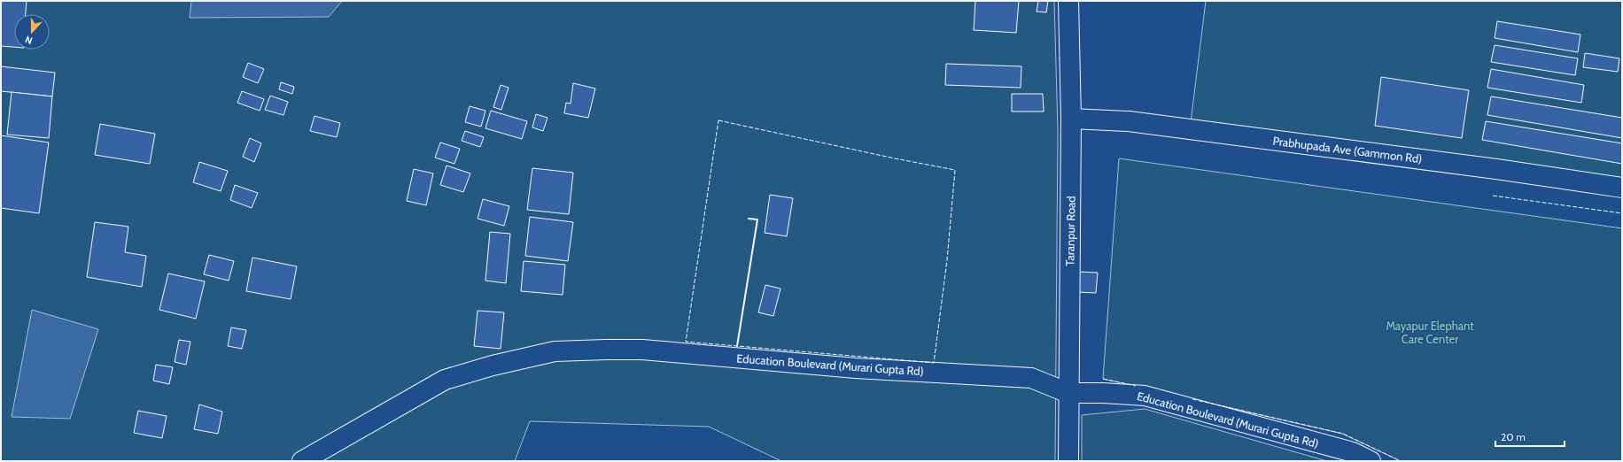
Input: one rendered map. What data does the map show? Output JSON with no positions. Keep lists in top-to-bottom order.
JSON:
{
  "streets": {
    "street": ["Prabhupada Ave (Gammon Rd)", "Taranpur Road", "Education Boulevard (Murari Gupta Rd)"]
  },
  "crossings": [
    ["Prabhupada Ave (Gammon Rd)", "Taranpur Road"],
    ["Taranpur Road", "Education Boulevard (Murari Gupta Rd)"]
  ],
  "parks": ["Mayapur Elephant Care Center"],
  "scale_bar": "20 m",
  "north": "bottom"
}
